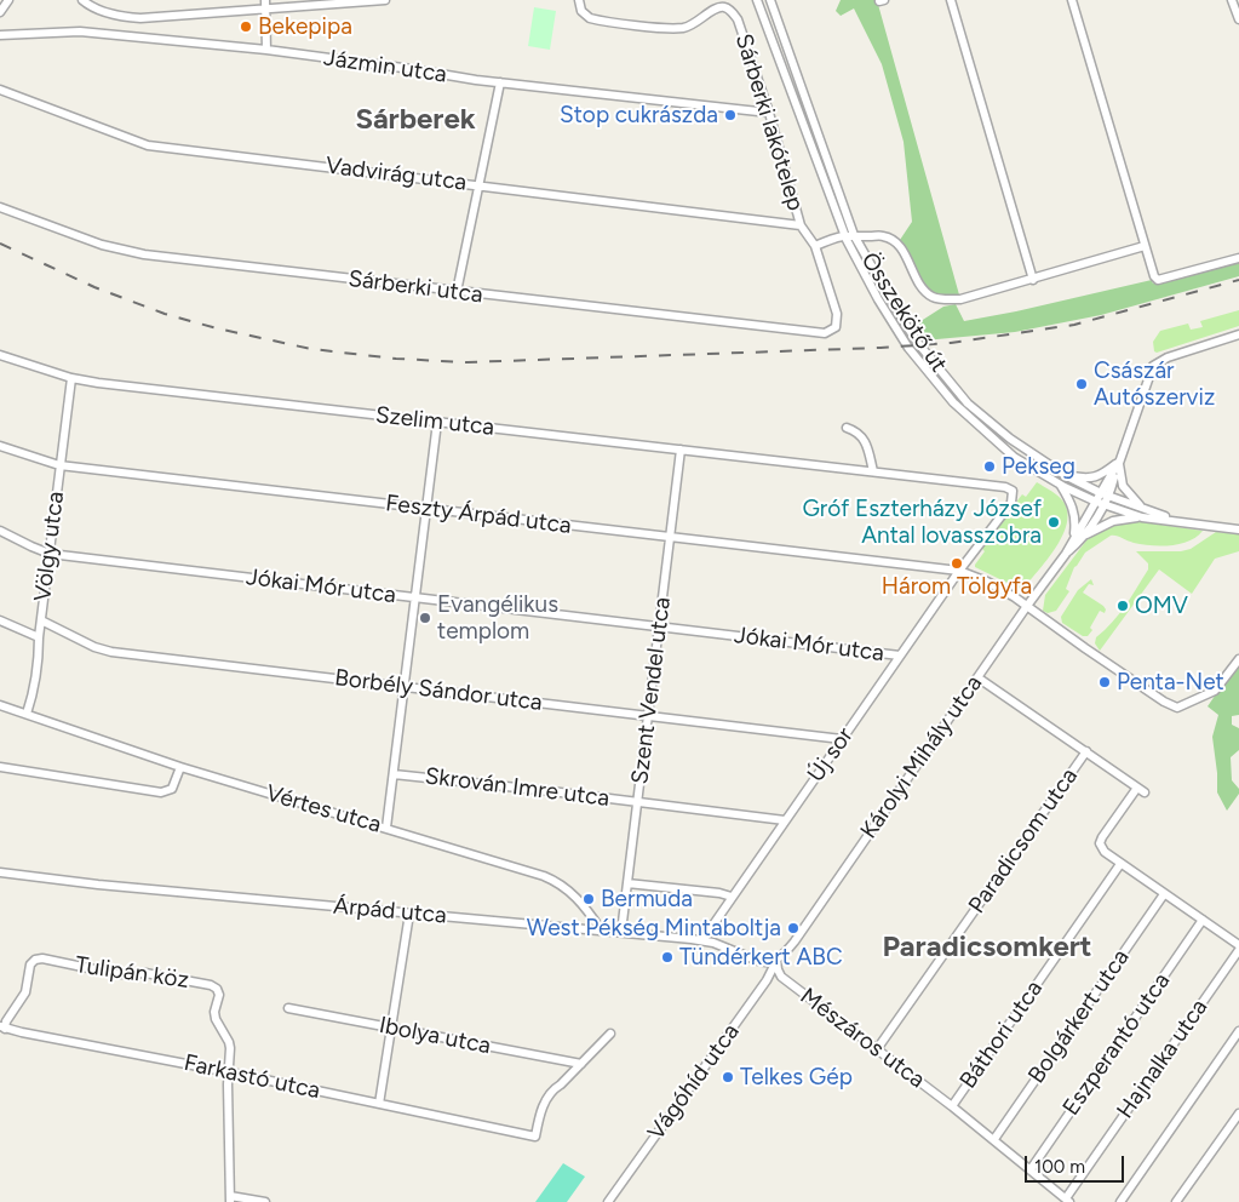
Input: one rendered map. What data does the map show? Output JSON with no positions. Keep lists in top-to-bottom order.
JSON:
{
  "streets": {
    "street": [
      "Jázmin utca",
      "Sárberki lakótelep",
      "Vadvirág utca",
      "Sárberki utca",
      "Összekötő út",
      "Szelim utca",
      "Feszty Árpád utca",
      "Völgy utca",
      "Jókai Mór utca",
      "Borbély Sándor utca",
      "Szent Vendel utca",
      "Új sor",
      "Károlyi Mihály utca",
      "Skrován Imre utca",
      "Vértes utca",
      "Paradicsom utca",
      "Árpád utca",
      "Tulipán köz",
      "Bolgárkert utca",
      "Báthori utca",
      "Ibolya utca",
      "Mészáros utca",
      "Eszperantó utca",
      "Hajnalka utca",
      "Farkastó utca",
      "Vágóhíd utca"
    ]
  },
  "crossings": [
    ["Jázmin utca", "Sárberki lakótelep"],
    ["Sárberki lakótelep", "Vadvirág utca"],
    ["Sárberki lakótelep", "Sárberki utca"],
    ["Összekötő út", "Károlyi Mihály utca"],
    ["Szelim utca", "Völgy utca"],
    ["Szelim utca", "Szent Vendel utca"],
    ["Szelim utca", "Új sor"],
    ["Feszty Árpád utca", "Völgy utca"],
    ["Feszty Árpád utca", "Szent Vendel utca"],
    ["Feszty Árpád utca", "Új sor"],
    ["Feszty Árpád utca", "Károlyi Mihály utca"],
    ["Völgy utca", "Jókai Mór utca"],
    ["Völgy utca", "Borbély Sándor utca"],
    ["Völgy utca", "Vértes utca"],
    ["Jókai Mór utca", "Szent Vendel utca"],
    ["Jókai Mór utca", "Új sor"],
    ["Borbély Sándor utca", "Szent Vendel utca"],
    ["Borbély Sándor utca", "Új sor"],
    ["Szent Vendel utca", "Skrován Imre utca"],
    ["Szent Vendel utca", "Árpád utca"],
    ["Új sor", "Skrován Imre utca"],
    ["Új sor", "Árpád utca"],
    ["Károlyi Mihály utca", "Árpád utca"],
    ["Károlyi Mihály utca", "Mészáros utca"],
    ["Károlyi Mihály utca", "Vágóhíd utca"],
    ["Vértes utca", "Árpád utca"],
    ["Paradicsom utca", "Mészáros utca"],
    ["Árpád utca", "Mészáros utca"],
    ["Árpád utca", "Vágóhíd utca"],
    ["Tulipán köz", "Farkastó utca"],
    ["Bolgárkert utca", "Mészáros utca"],
    ["Báthori utca", "Mészáros utca"],
    ["Ibolya utca", "Farkastó utca"],
    ["Mészáros utca", "Eszperantó utca"],
    ["Mészáros utca", "Hajnalka utca"],
    ["Mészáros utca", "Vágóhíd utca"]
  ],
  "districts": ["Sárberek", "Paradicsomkert"],
  "places": [
    "Bekepipa",
    "Stop cukrászda",
    "Császár Autószerviz",
    "Pekseg",
    "Gróf Eszterházy József Antal lovasszobra",
    "Három Tölgyfa",
    "OMV",
    "Evangélikus templom",
    "Penta-Net",
    "Bermuda",
    "West Pékség Mintaboltja",
    "Tündérkert ABC",
    "Telkes Gép"
  ],
  "scale_bar": "100 m"
}
